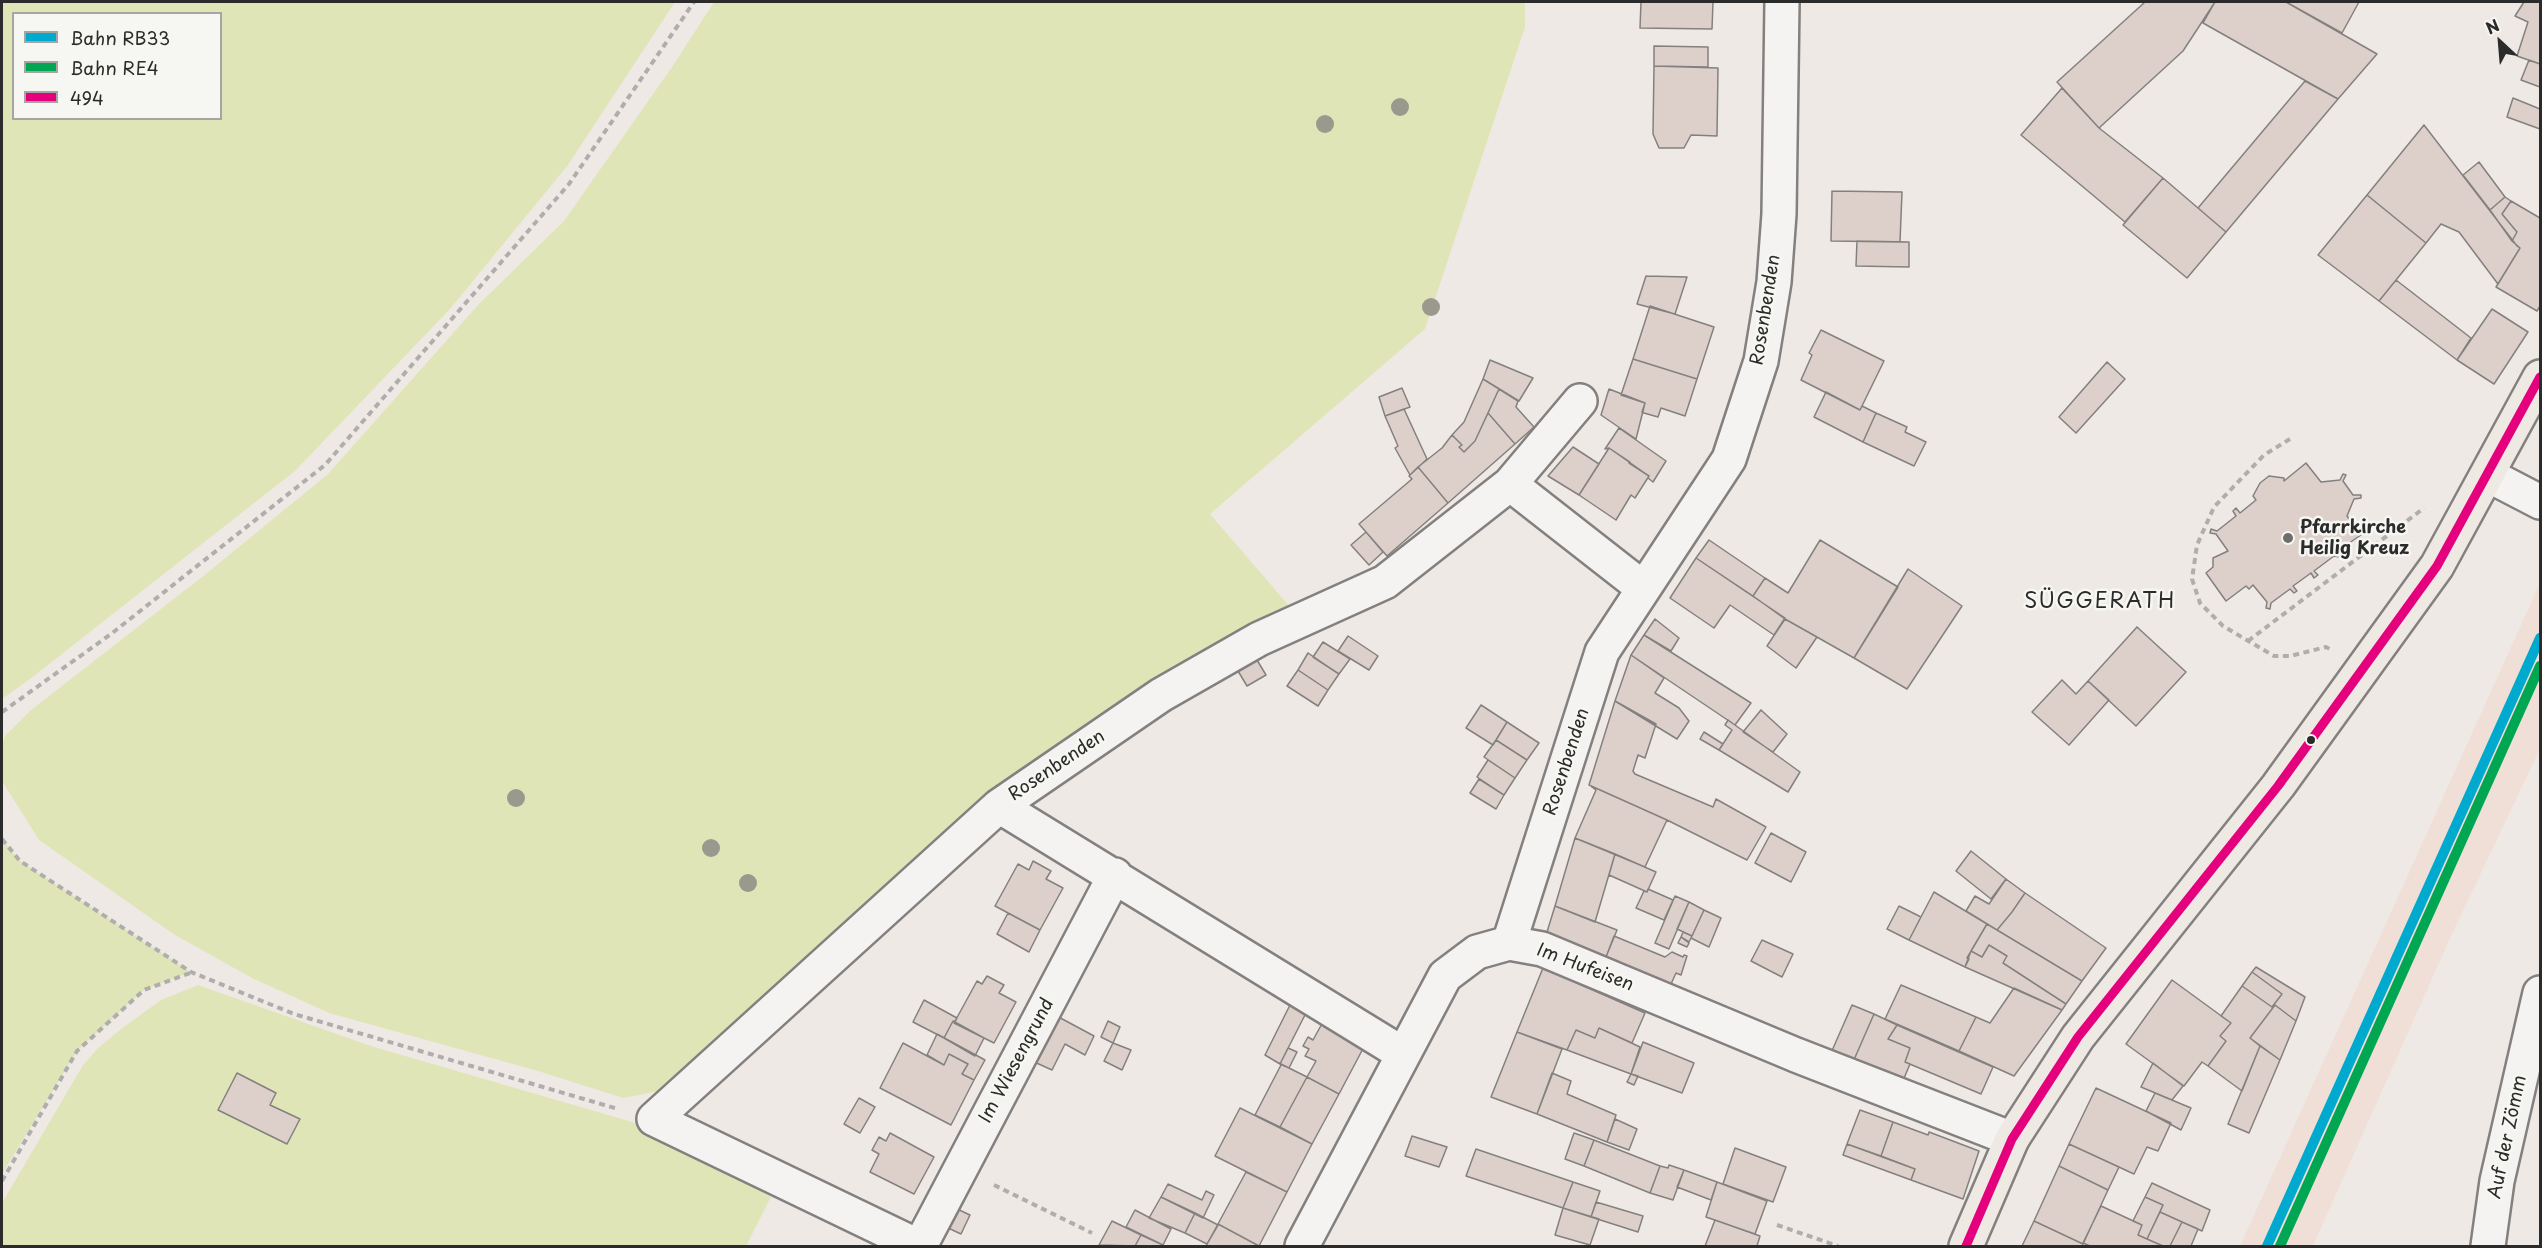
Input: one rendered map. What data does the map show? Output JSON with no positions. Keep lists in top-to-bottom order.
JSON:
{
  "streets": {
    "street": [
      "Rosenbenden",
      "Im Hufeisen",
      "Im Wiesengrund",
      "Auf der Zömm"
    ]
  },
  "crossings": [
    ["Rosenbenden", "Im Hufeisen"],
    ["Rosenbenden", "Im Wiesengrund"]
  ],
  "districts": ["SÜGGERATH"],
  "places": ["Pfarrkirche Heilig Kreuz"],
  "lines": ["transit line 494", "rail line RB33", "rail line RE4"],
  "legend": ["Bahn RB33", "Bahn RE4", "494"],
  "north": "top left"
}
